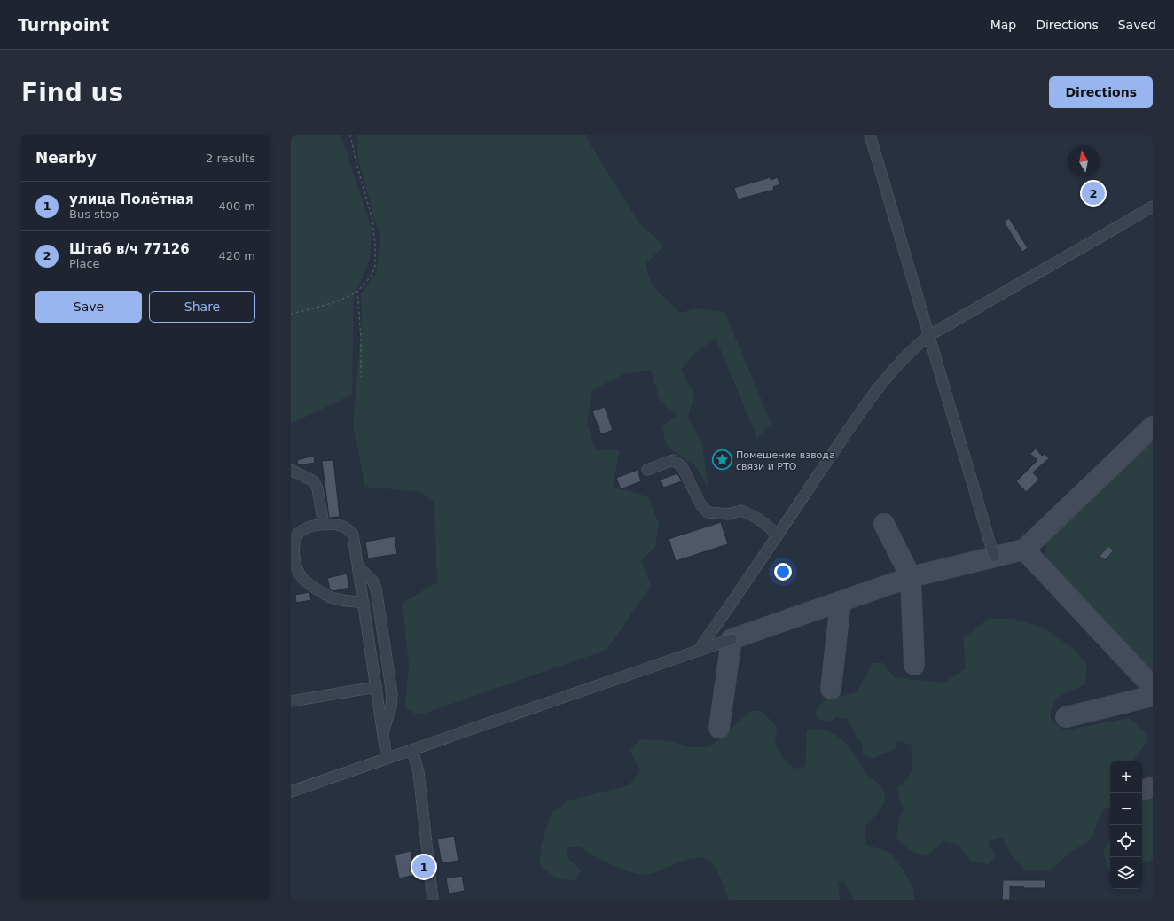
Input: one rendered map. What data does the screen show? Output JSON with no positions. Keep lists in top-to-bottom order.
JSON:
{
  "places": {
    "place": ["Помещение взвода связи и РТО"]
  },
  "north": "top",
  "page": {
    "header": "Turnpoint",
    "nav": ["Map", "Directions", "Saved"],
    "buttons": [
      "Directions",
      ["Save", "Share"]
    ],
    "title": "Find us",
    "heading": ["Nearby", "2 results"],
    "pins": ["2", "1"],
    "list": [
      {
        "mark": "1",
        "name": "улица Полётная",
        "note": "Bus stop",
        "value": "400 m"
      },
      {
        "mark": "2",
        "name": "Штаб в/ч 77126",
        "note": "Place",
        "value": "420 m"
      }
    ],
    "map_buttons": ["+", "−"]
  }
}
